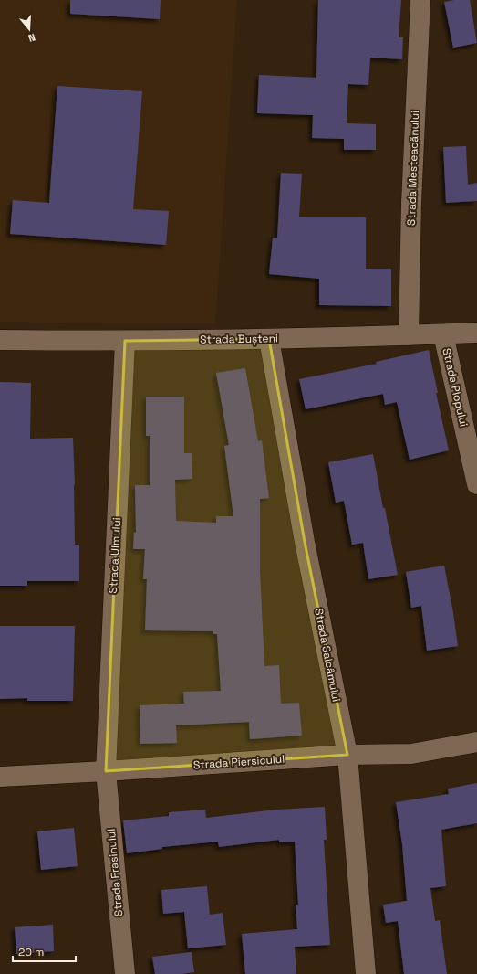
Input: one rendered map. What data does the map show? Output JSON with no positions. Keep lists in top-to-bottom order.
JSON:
{
  "streets": {
    "street": [
      "Strada Mesteacănului",
      "Strada Bușteni",
      "Strada Plopului",
      "Strada Ulmului",
      "Strada Salcâmului",
      "Strada Piersicului",
      "Strada Frasinului"
    ]
  },
  "crossings": [
    ["Strada Mesteacănului", "Strada Bușteni"],
    ["Strada Bușteni", "Strada Plopului"],
    ["Strada Bușteni", "Strada Ulmului"],
    ["Strada Bușteni", "Strada Salcâmului"],
    ["Strada Ulmului", "Strada Piersicului"],
    ["Strada Ulmului", "Strada Frasinului"],
    ["Strada Salcâmului", "Strada Piersicului"],
    ["Strada Piersicului", "Strada Frasinului"]
  ],
  "scale_bar": "20 m",
  "north": "bottom"
}
